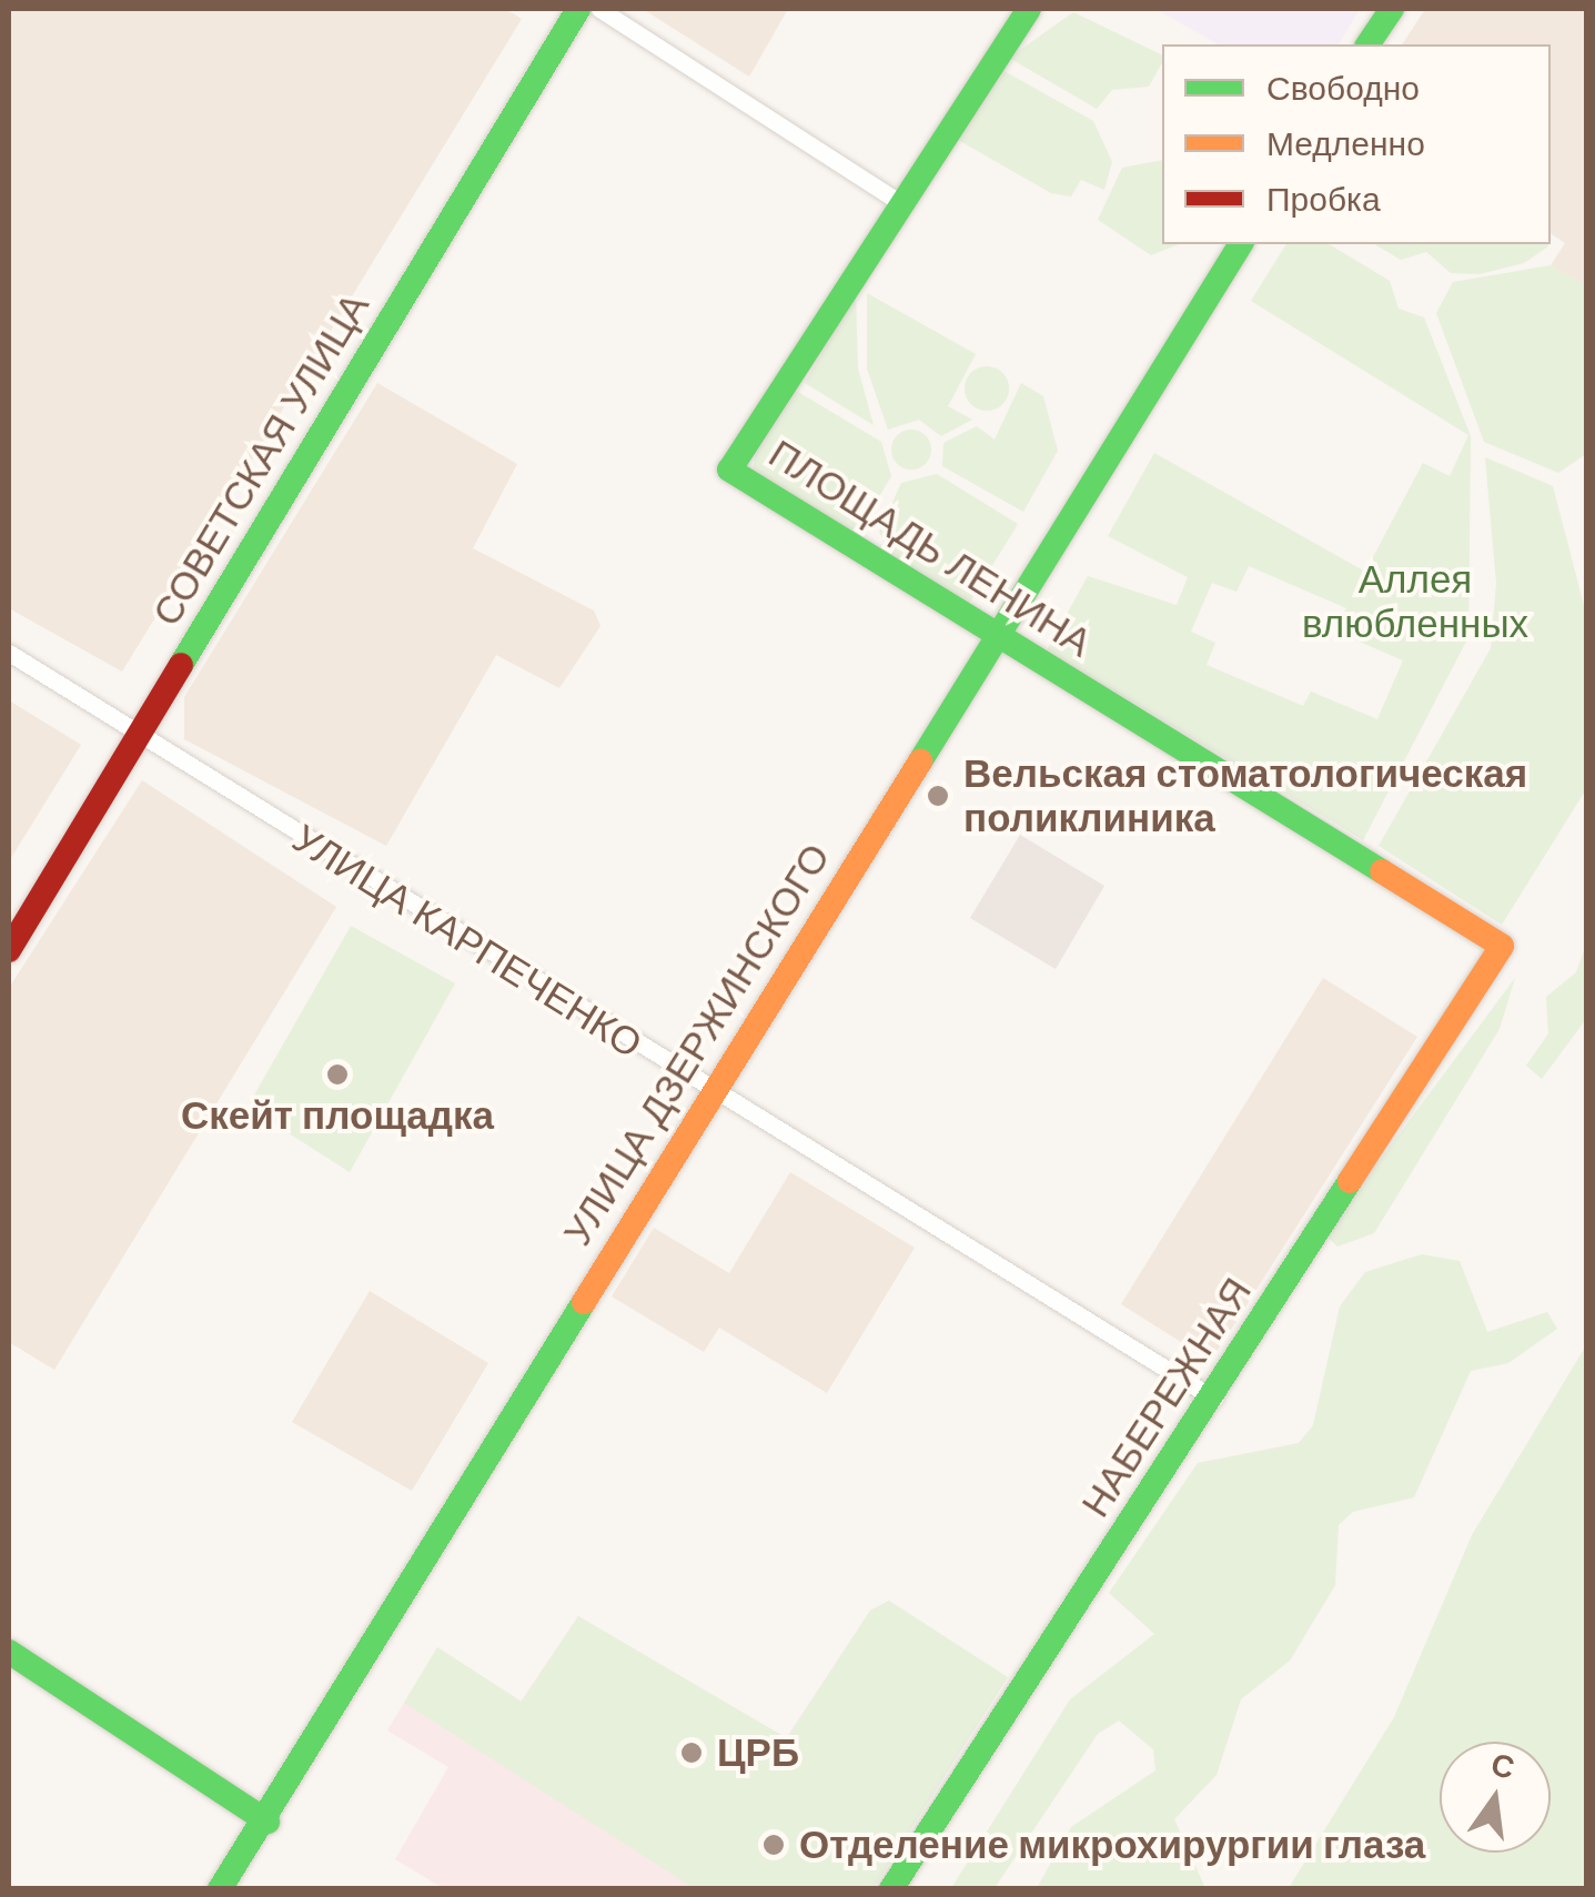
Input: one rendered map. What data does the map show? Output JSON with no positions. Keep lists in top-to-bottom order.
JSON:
{
  "streets": {
    "main road": [
      "СОВЕТСКАЯ УЛИЦА",
      "ПЛОЩАДЬ ЛЕНИНА",
      "УЛИЦА ДЗЕРЖИНСКОГО",
      "НАБЕРЕЖНАЯ"
    ],
    "street": ["УЛИЦА КАРПЕЧЕНКО"]
  },
  "crossings": [
    ["СОВЕТСКАЯ УЛИЦА", "УЛИЦА КАРПЕЧЕНКО"],
    ["ПЛОЩАДЬ ЛЕНИНА", "УЛИЦА ДЗЕРЖИНСКОГО"],
    ["ПЛОЩАДЬ ЛЕНИНА", "НАБЕРЕЖНАЯ"],
    ["УЛИЦА КАРПЕЧЕНКО", "УЛИЦА ДЗЕРЖИНСКОГО"],
    ["УЛИЦА КАРПЕЧЕНКО", "НАБЕРЕЖНАЯ"]
  ],
  "parks": ["Аллея влюбленных"],
  "places": [
    "Вельская стоматологическая поликлиника",
    "Скейт площадка",
    "ЦРБ",
    "Отделение микрохирургии глаза"
  ],
  "legend": ["Свободно", "Медленно", "Пробка"],
  "north": "top"
}
